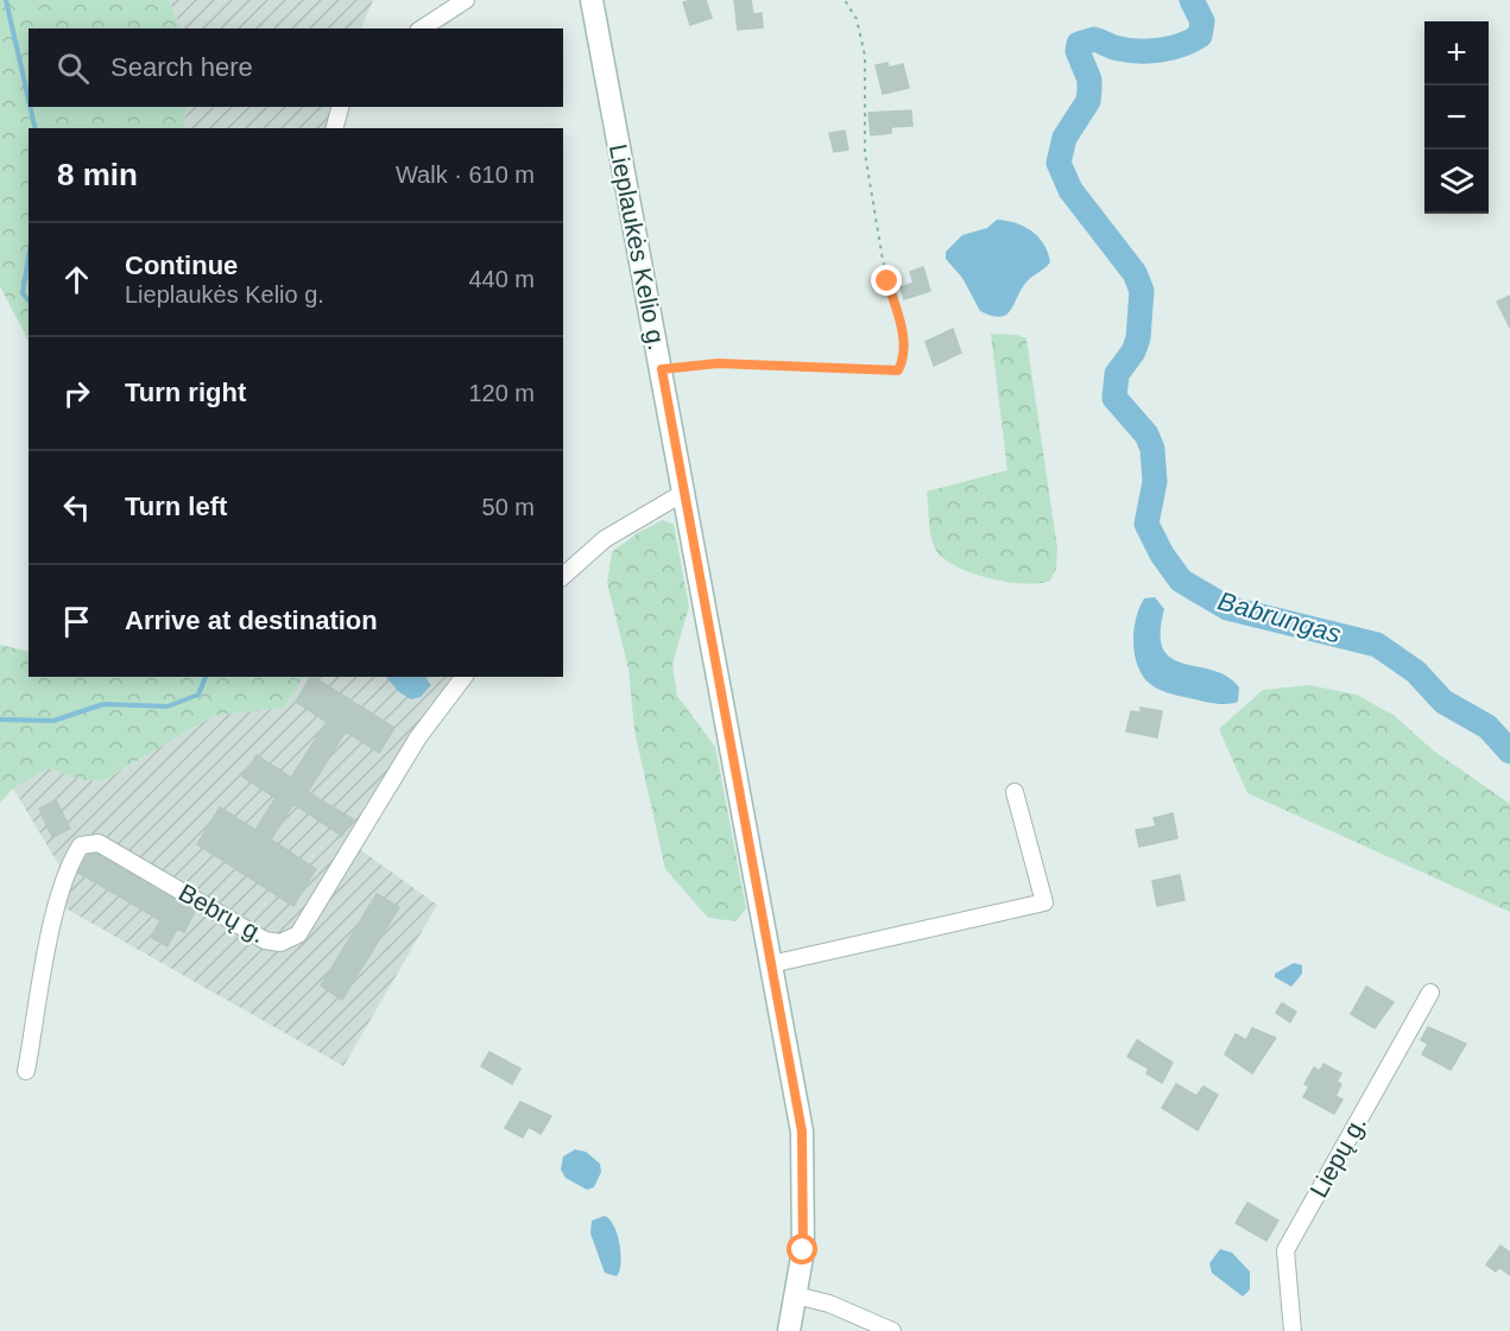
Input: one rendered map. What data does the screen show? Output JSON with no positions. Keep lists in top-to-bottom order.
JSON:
{
  "streets": {
    "main road": ["Lieplaukės Kelio g."],
    "street": ["Bebrų g.", "Liepų g."]
  },
  "water": ["Babrungas"],
  "page": {
    "map_buttons": ["+", "−"],
    "search": "Search here",
    "heading": ["8 min", "Walk · 610 m"],
    "list": [
      ["Continue", "Lieplaukės Kelio g.", "440 m"],
      ["Turn right", "120 m"],
      ["Turn left", "50 m"],
      "Arrive at destination"
    ]
  }
}
